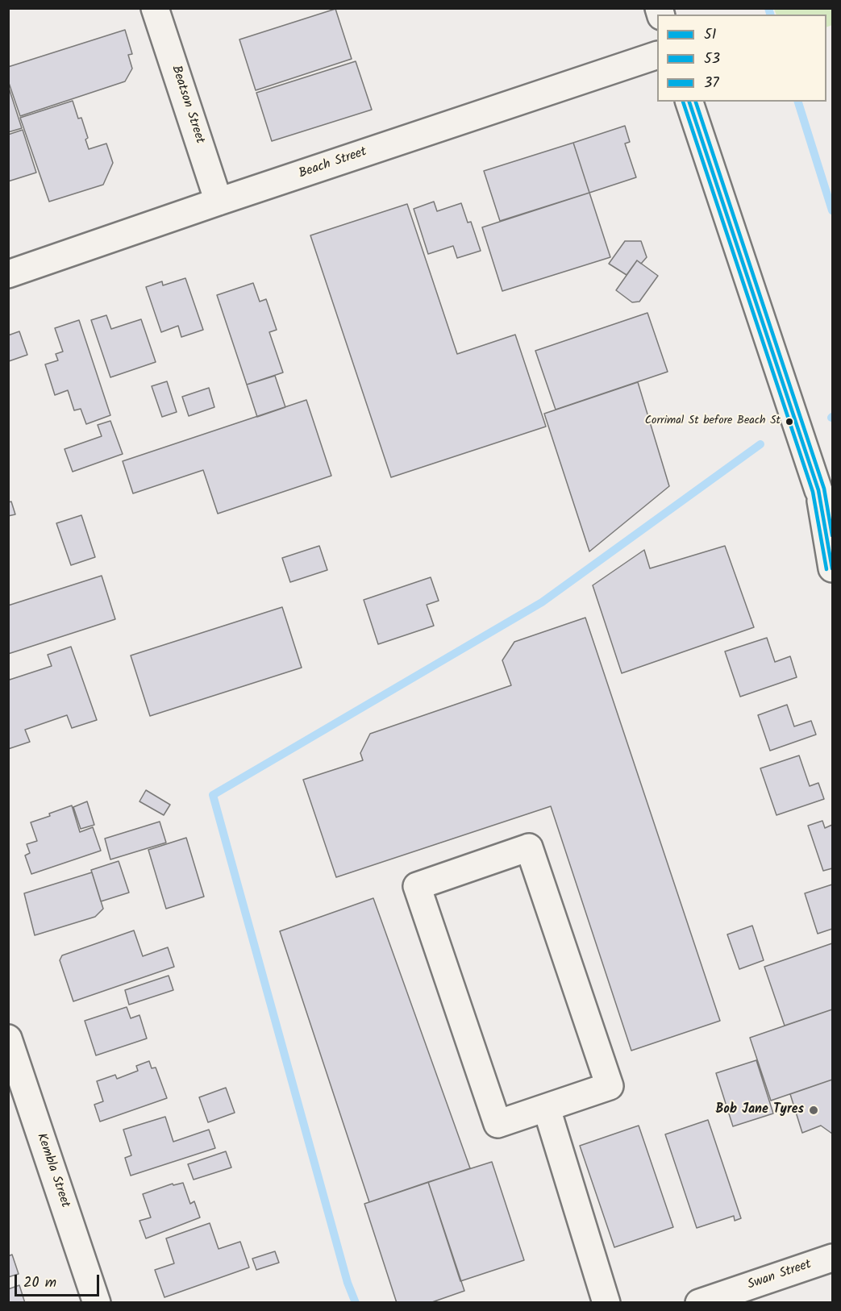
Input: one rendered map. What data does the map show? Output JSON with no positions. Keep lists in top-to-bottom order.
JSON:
{
  "streets": {
    "street": [
      "Beatson Street",
      "Beach Street",
      "Kembla Street",
      "Swan Street"
    ]
  },
  "crossings": [
    ["Beatson Street", "Beach Street"]
  ],
  "places": ["Corrimal St before Beach St", "Bob Jane Tyres"],
  "lines": ["transit line 51", "transit line 53", "transit line 37"],
  "legend": ["51", "53", "37"],
  "scale_bar": "20 m"
}
